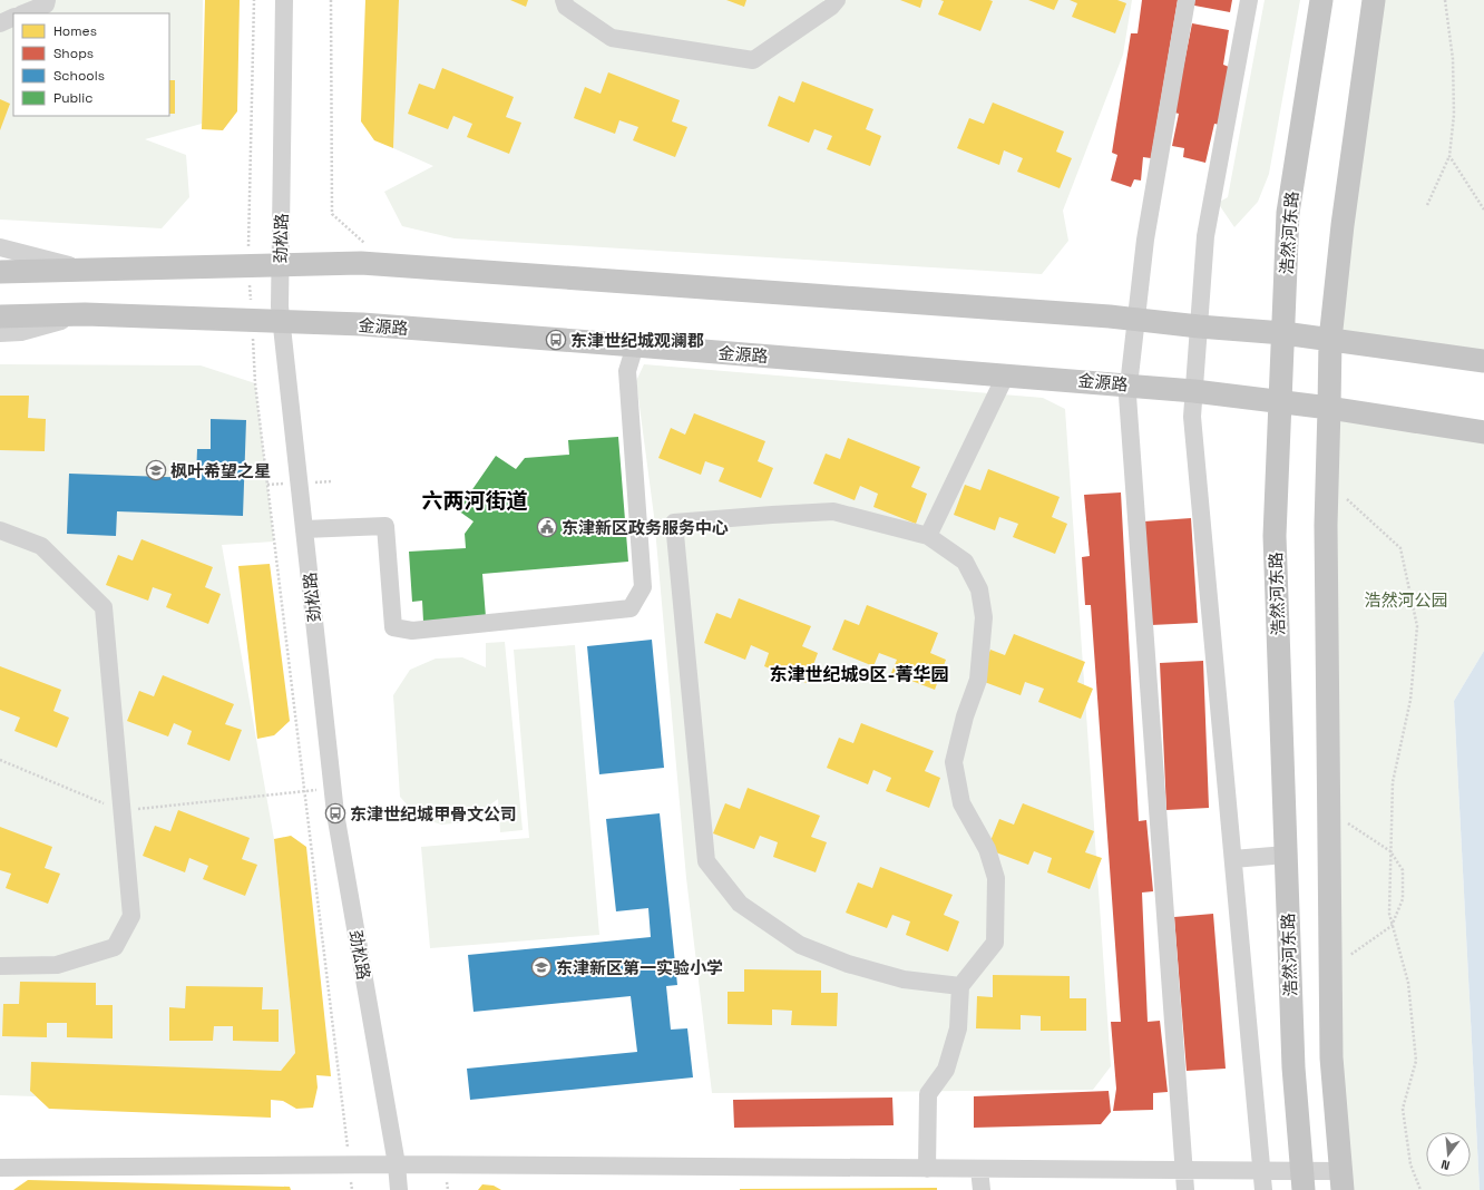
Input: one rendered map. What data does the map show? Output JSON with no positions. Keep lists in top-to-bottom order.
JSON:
{
  "streets": {
    "main road": ["浩然河东路", "金源路"],
    "street": ["劲松路"]
  },
  "crossings": [
    ["浩然河东路", "金源路"],
    ["劲松路", "金源路"]
  ],
  "districts": ["六两河街道", "东津世纪城9区-菁华园"],
  "parks": ["浩然河公园"],
  "places": {
    "bus stop": ["东津世纪城观澜郡", "东津世纪城甲骨文公司"],
    "school or university": ["枫叶希望之星", "东津新区第一实验小学"],
    "public building": ["东津新区政务服务中心"]
  },
  "legend": [
    "Homes",
    "Shops",
    "Schools",
    "Public"
  ],
  "north": "bottom"
}
